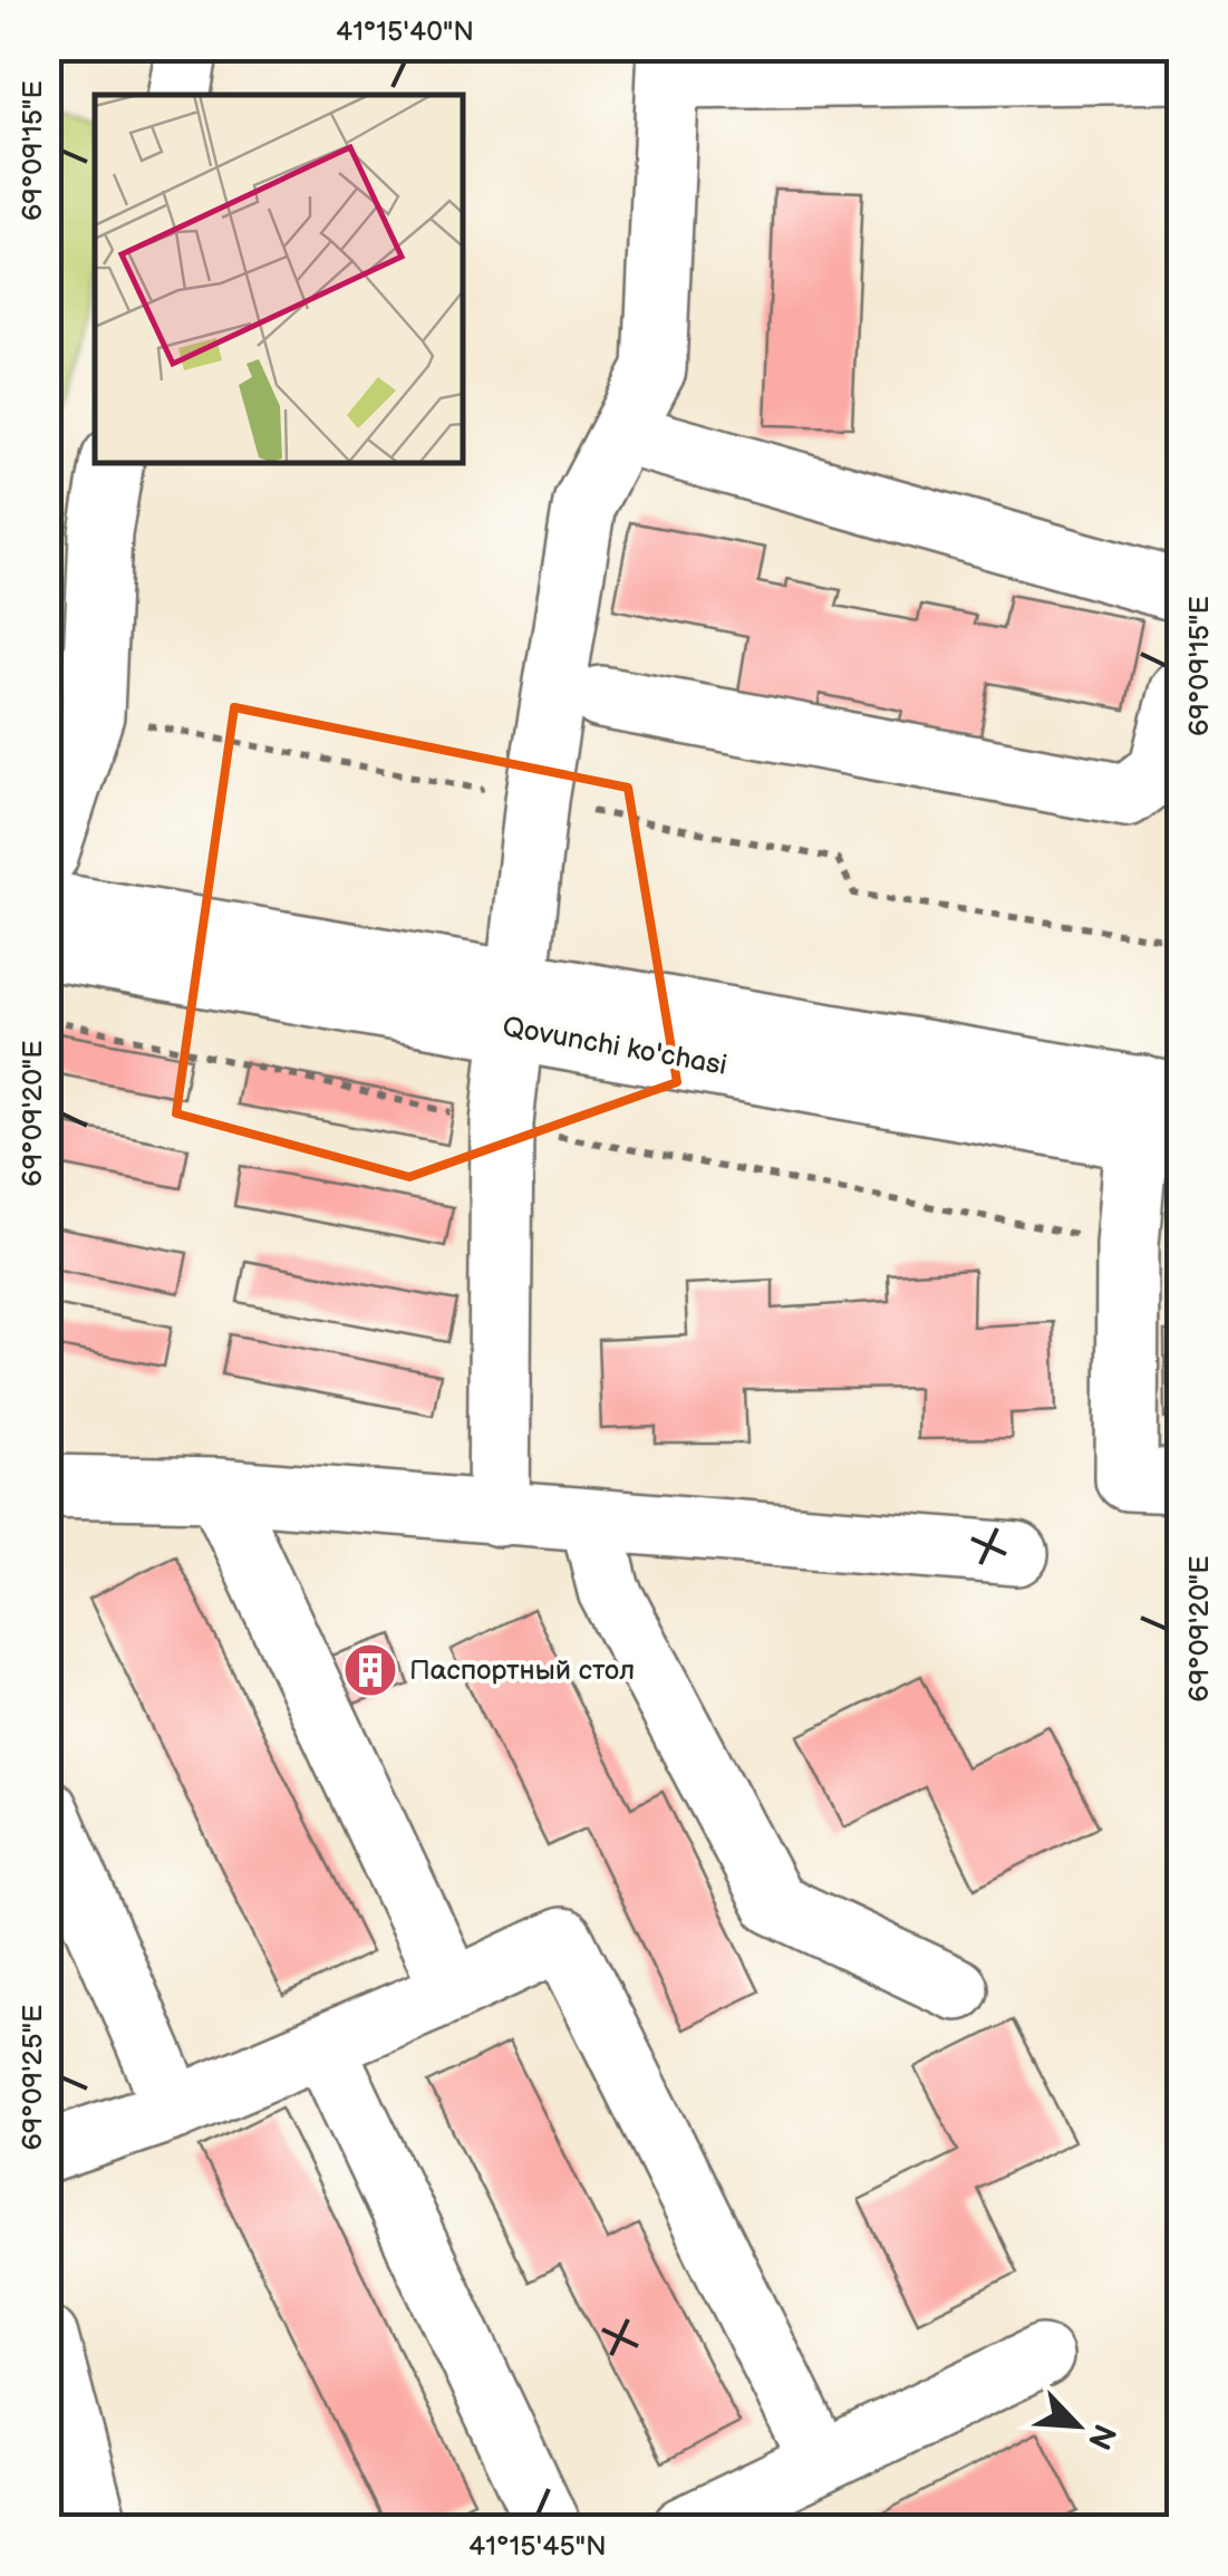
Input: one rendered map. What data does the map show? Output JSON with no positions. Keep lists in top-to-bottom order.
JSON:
{
  "streets": {
    "main road": ["Qovunchi ko'chasi"]
  },
  "places": {
    "building": ["Паспортный стол"]
  },
  "north": "bottom right",
  "coordinates": [
    "41°15'40\"N",
    "69°09'15\"E",
    "69°09'20\"E",
    "69°09'25\"E",
    "41°15'45\"N"
  ]
}
